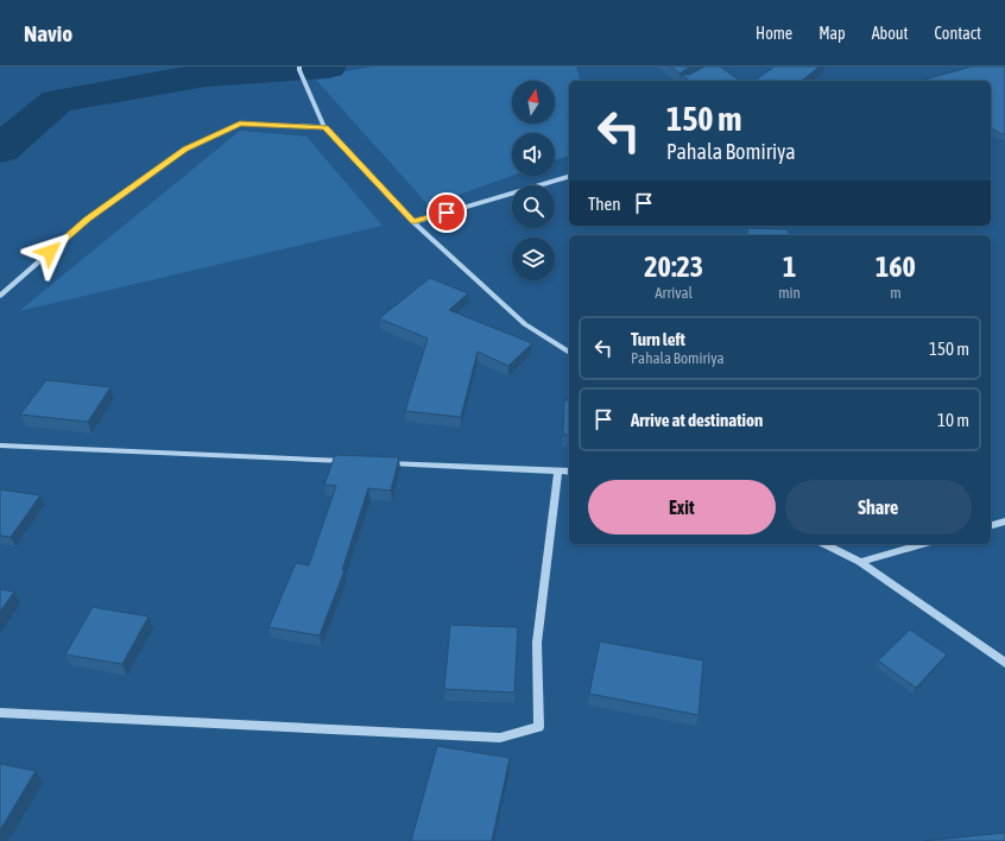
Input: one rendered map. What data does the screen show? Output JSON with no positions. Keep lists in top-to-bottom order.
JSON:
{
  "north": "top",
  "page": {
    "header": "Navio",
    "nav": [
      "Home",
      "Map",
      "About",
      "Contact"
    ],
    "turn": ["150 m", "Pahala Bomiriya"],
    "then": "Then",
    "eta": [
      "20:23",
      "Arrival",
      "1",
      "min",
      "160",
      "m"
    ],
    "list": [
      {
        "name": "Turn left",
        "note": "Pahala Bomiriya",
        "value": "150 m"
      },
      {
        "name": "Arrive at destination",
        "value": "10 m"
      }
    ],
    "buttons": ["Exit", "Share"]
  }
}
